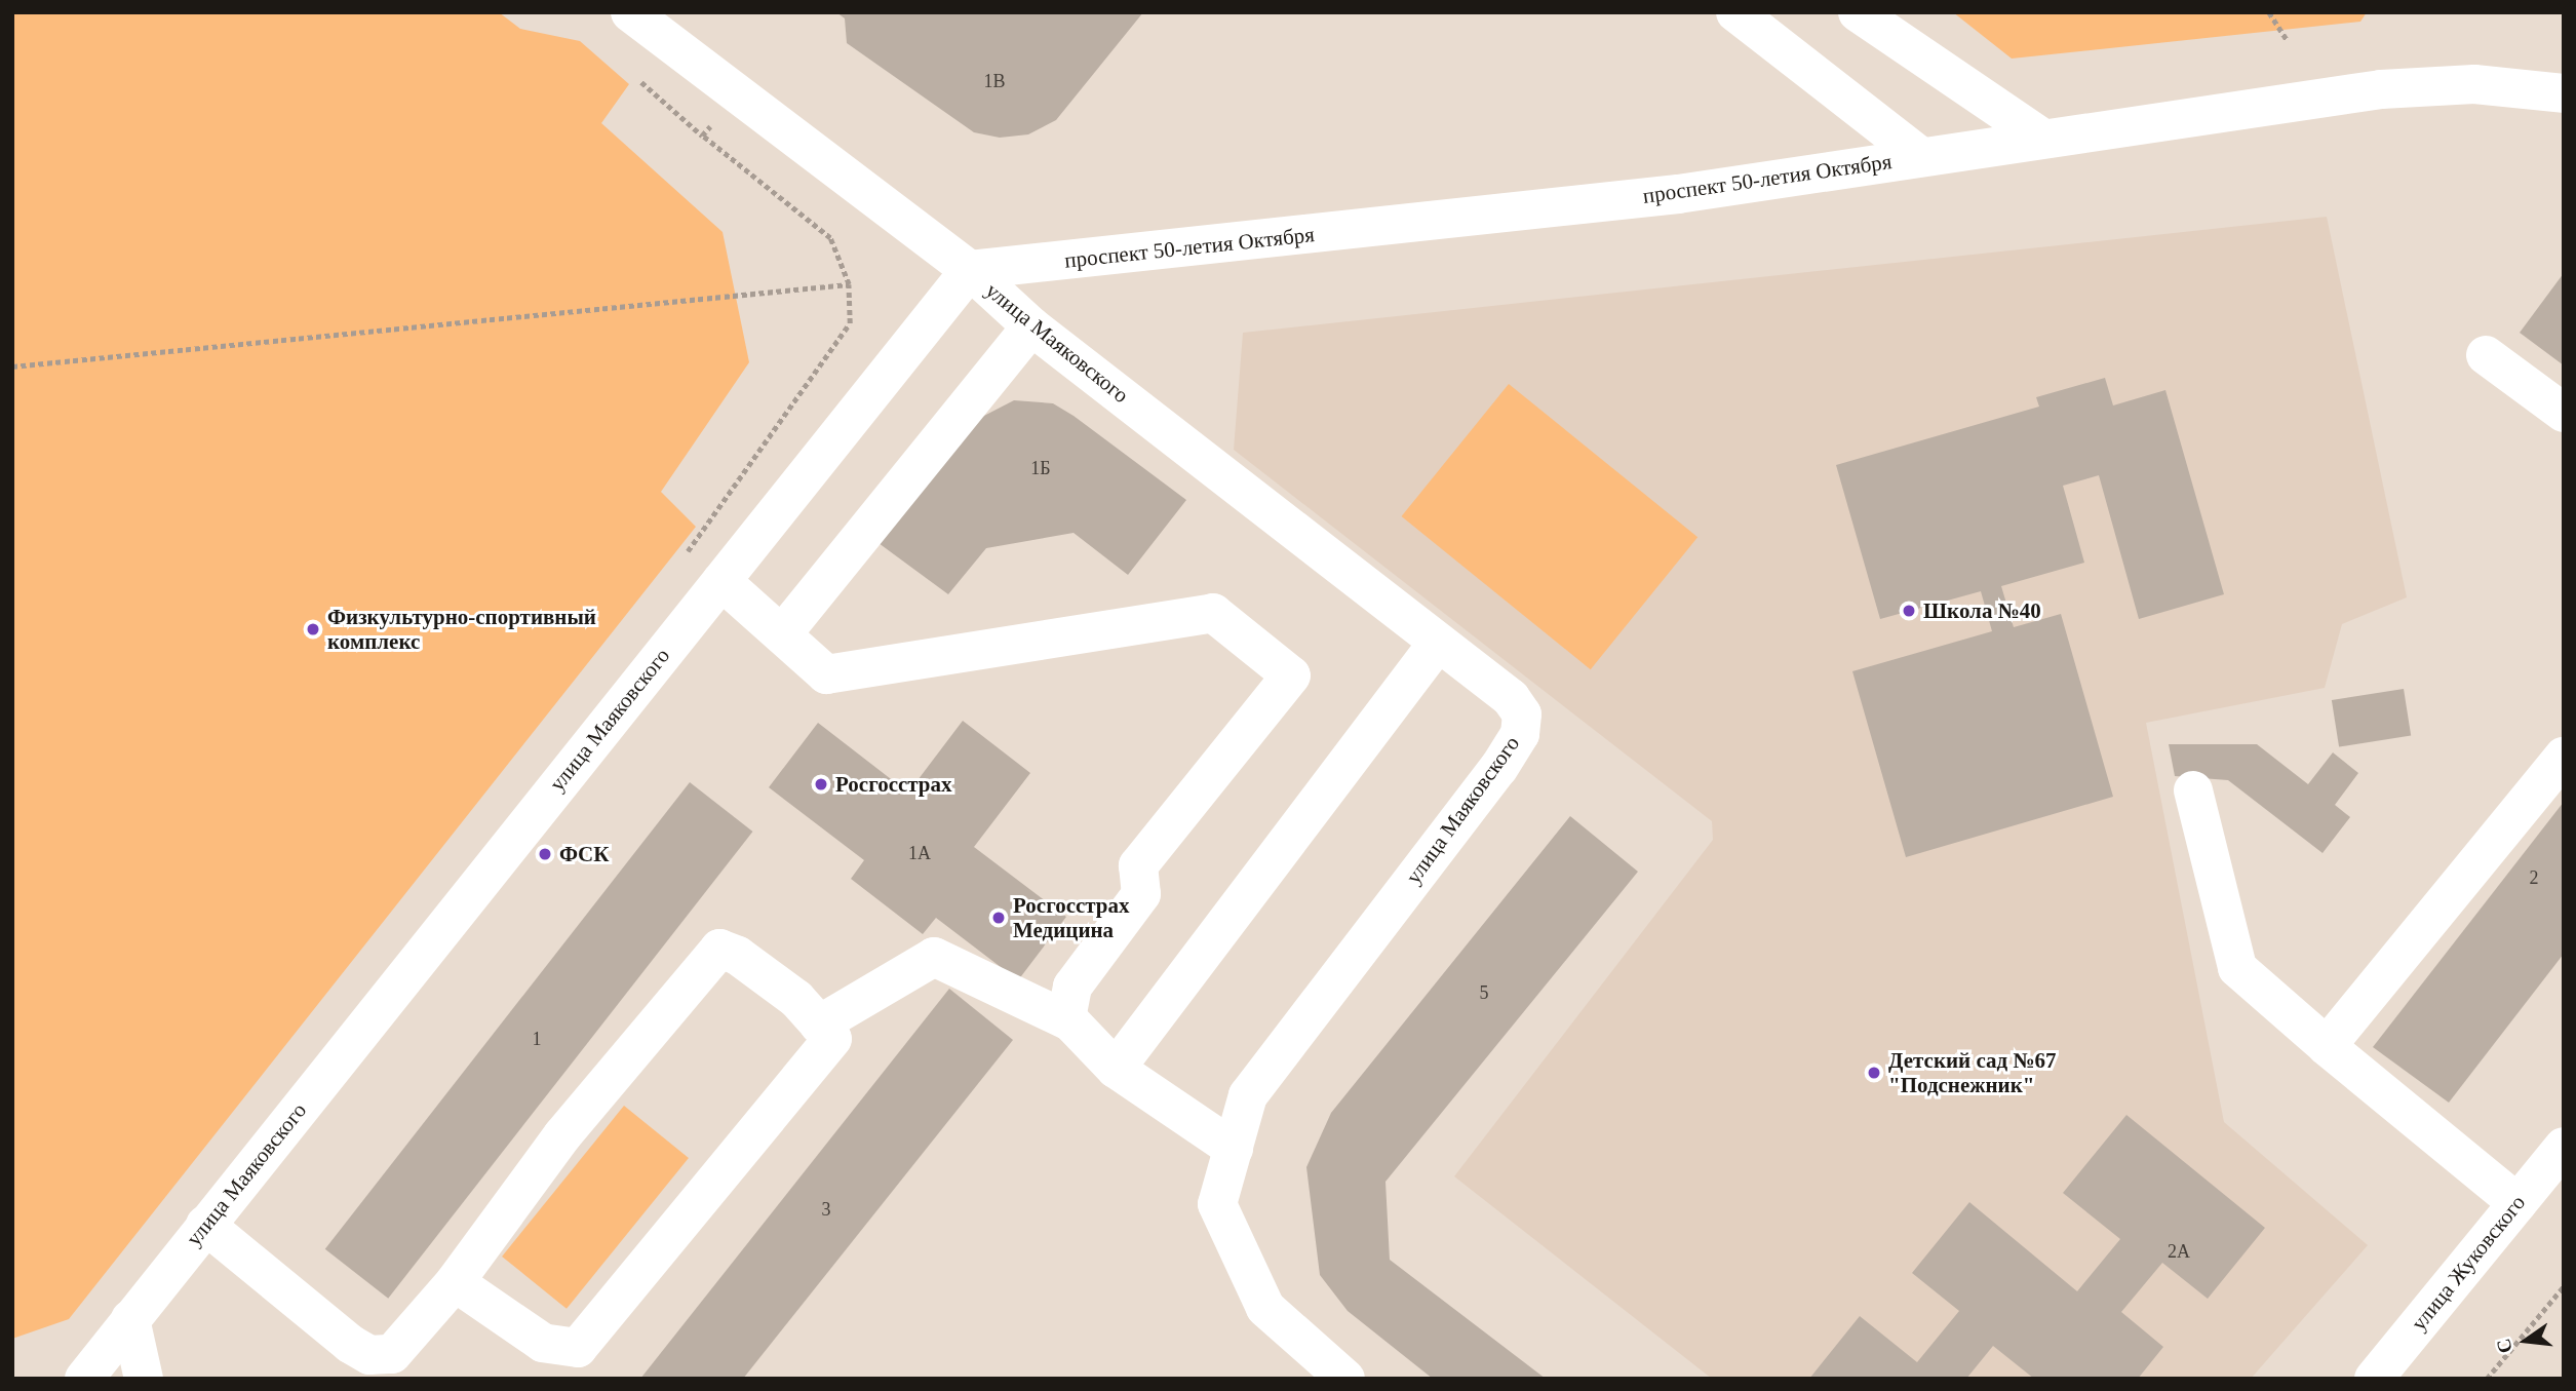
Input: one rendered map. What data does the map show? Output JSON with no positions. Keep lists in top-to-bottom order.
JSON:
{
  "streets": {
    "street": ["проспект 50-летия Октября", "улица Маяковского", "улица Жуковского"]
  },
  "crossings": [
    ["проспект 50-летия Октября", "улица Маяковского"]
  ],
  "places": [
    "Школа №40",
    "Физкультурно-спортивный комплекс",
    "Росгосстрах",
    "ФСК",
    "Росгосстрах Медицина",
    "Детский сад №67 \"Подснежник\""
  ],
  "house_numbers": [
    "1В",
    "1Б",
    "1А",
    "2",
    "5",
    "1",
    "3",
    "2А"
  ],
  "north": "left"
}
